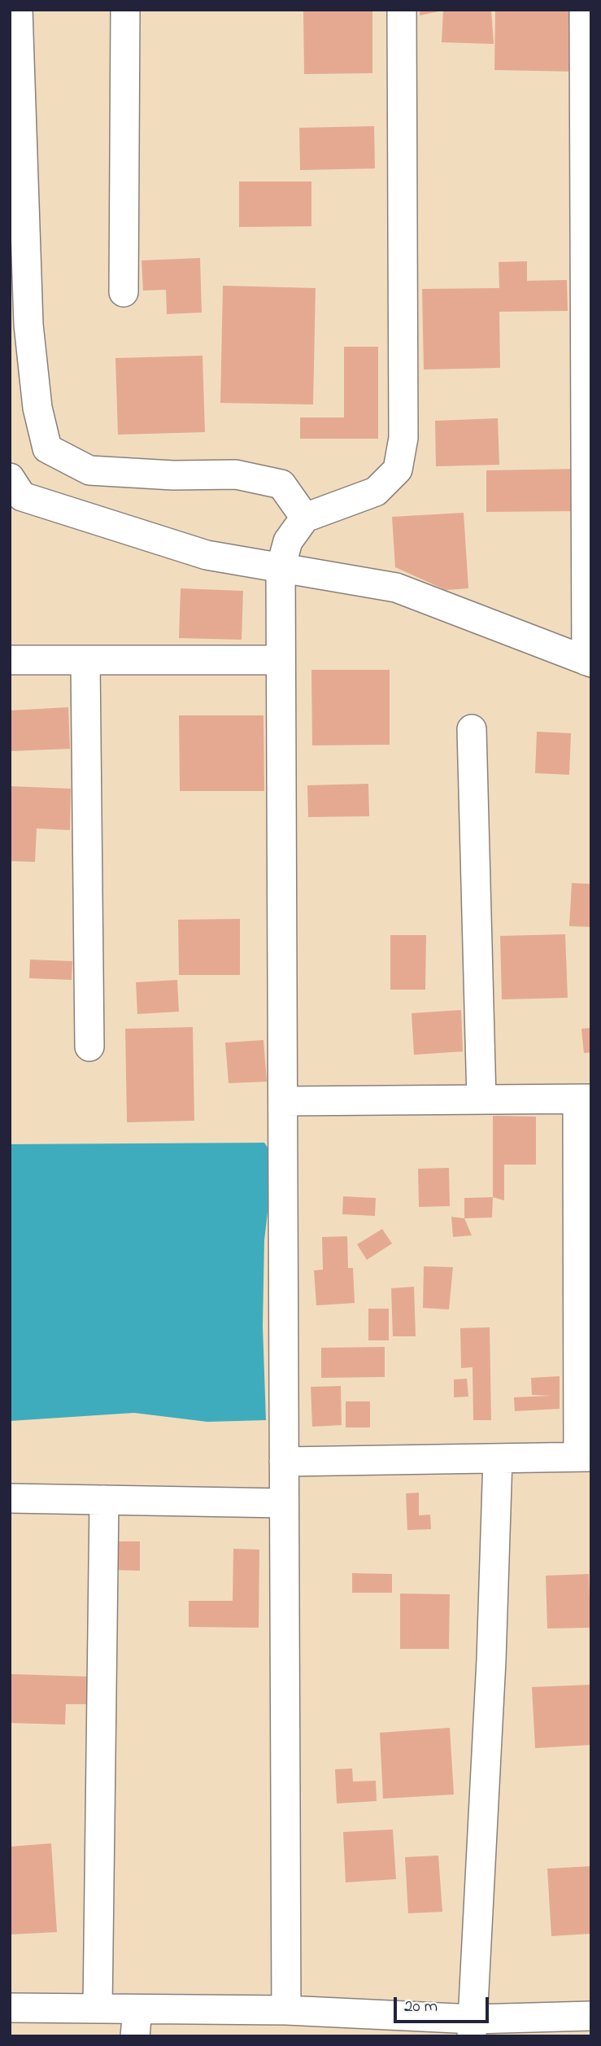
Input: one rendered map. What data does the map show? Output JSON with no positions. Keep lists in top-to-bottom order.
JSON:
{
  "scale_bar": "20 m"
}
